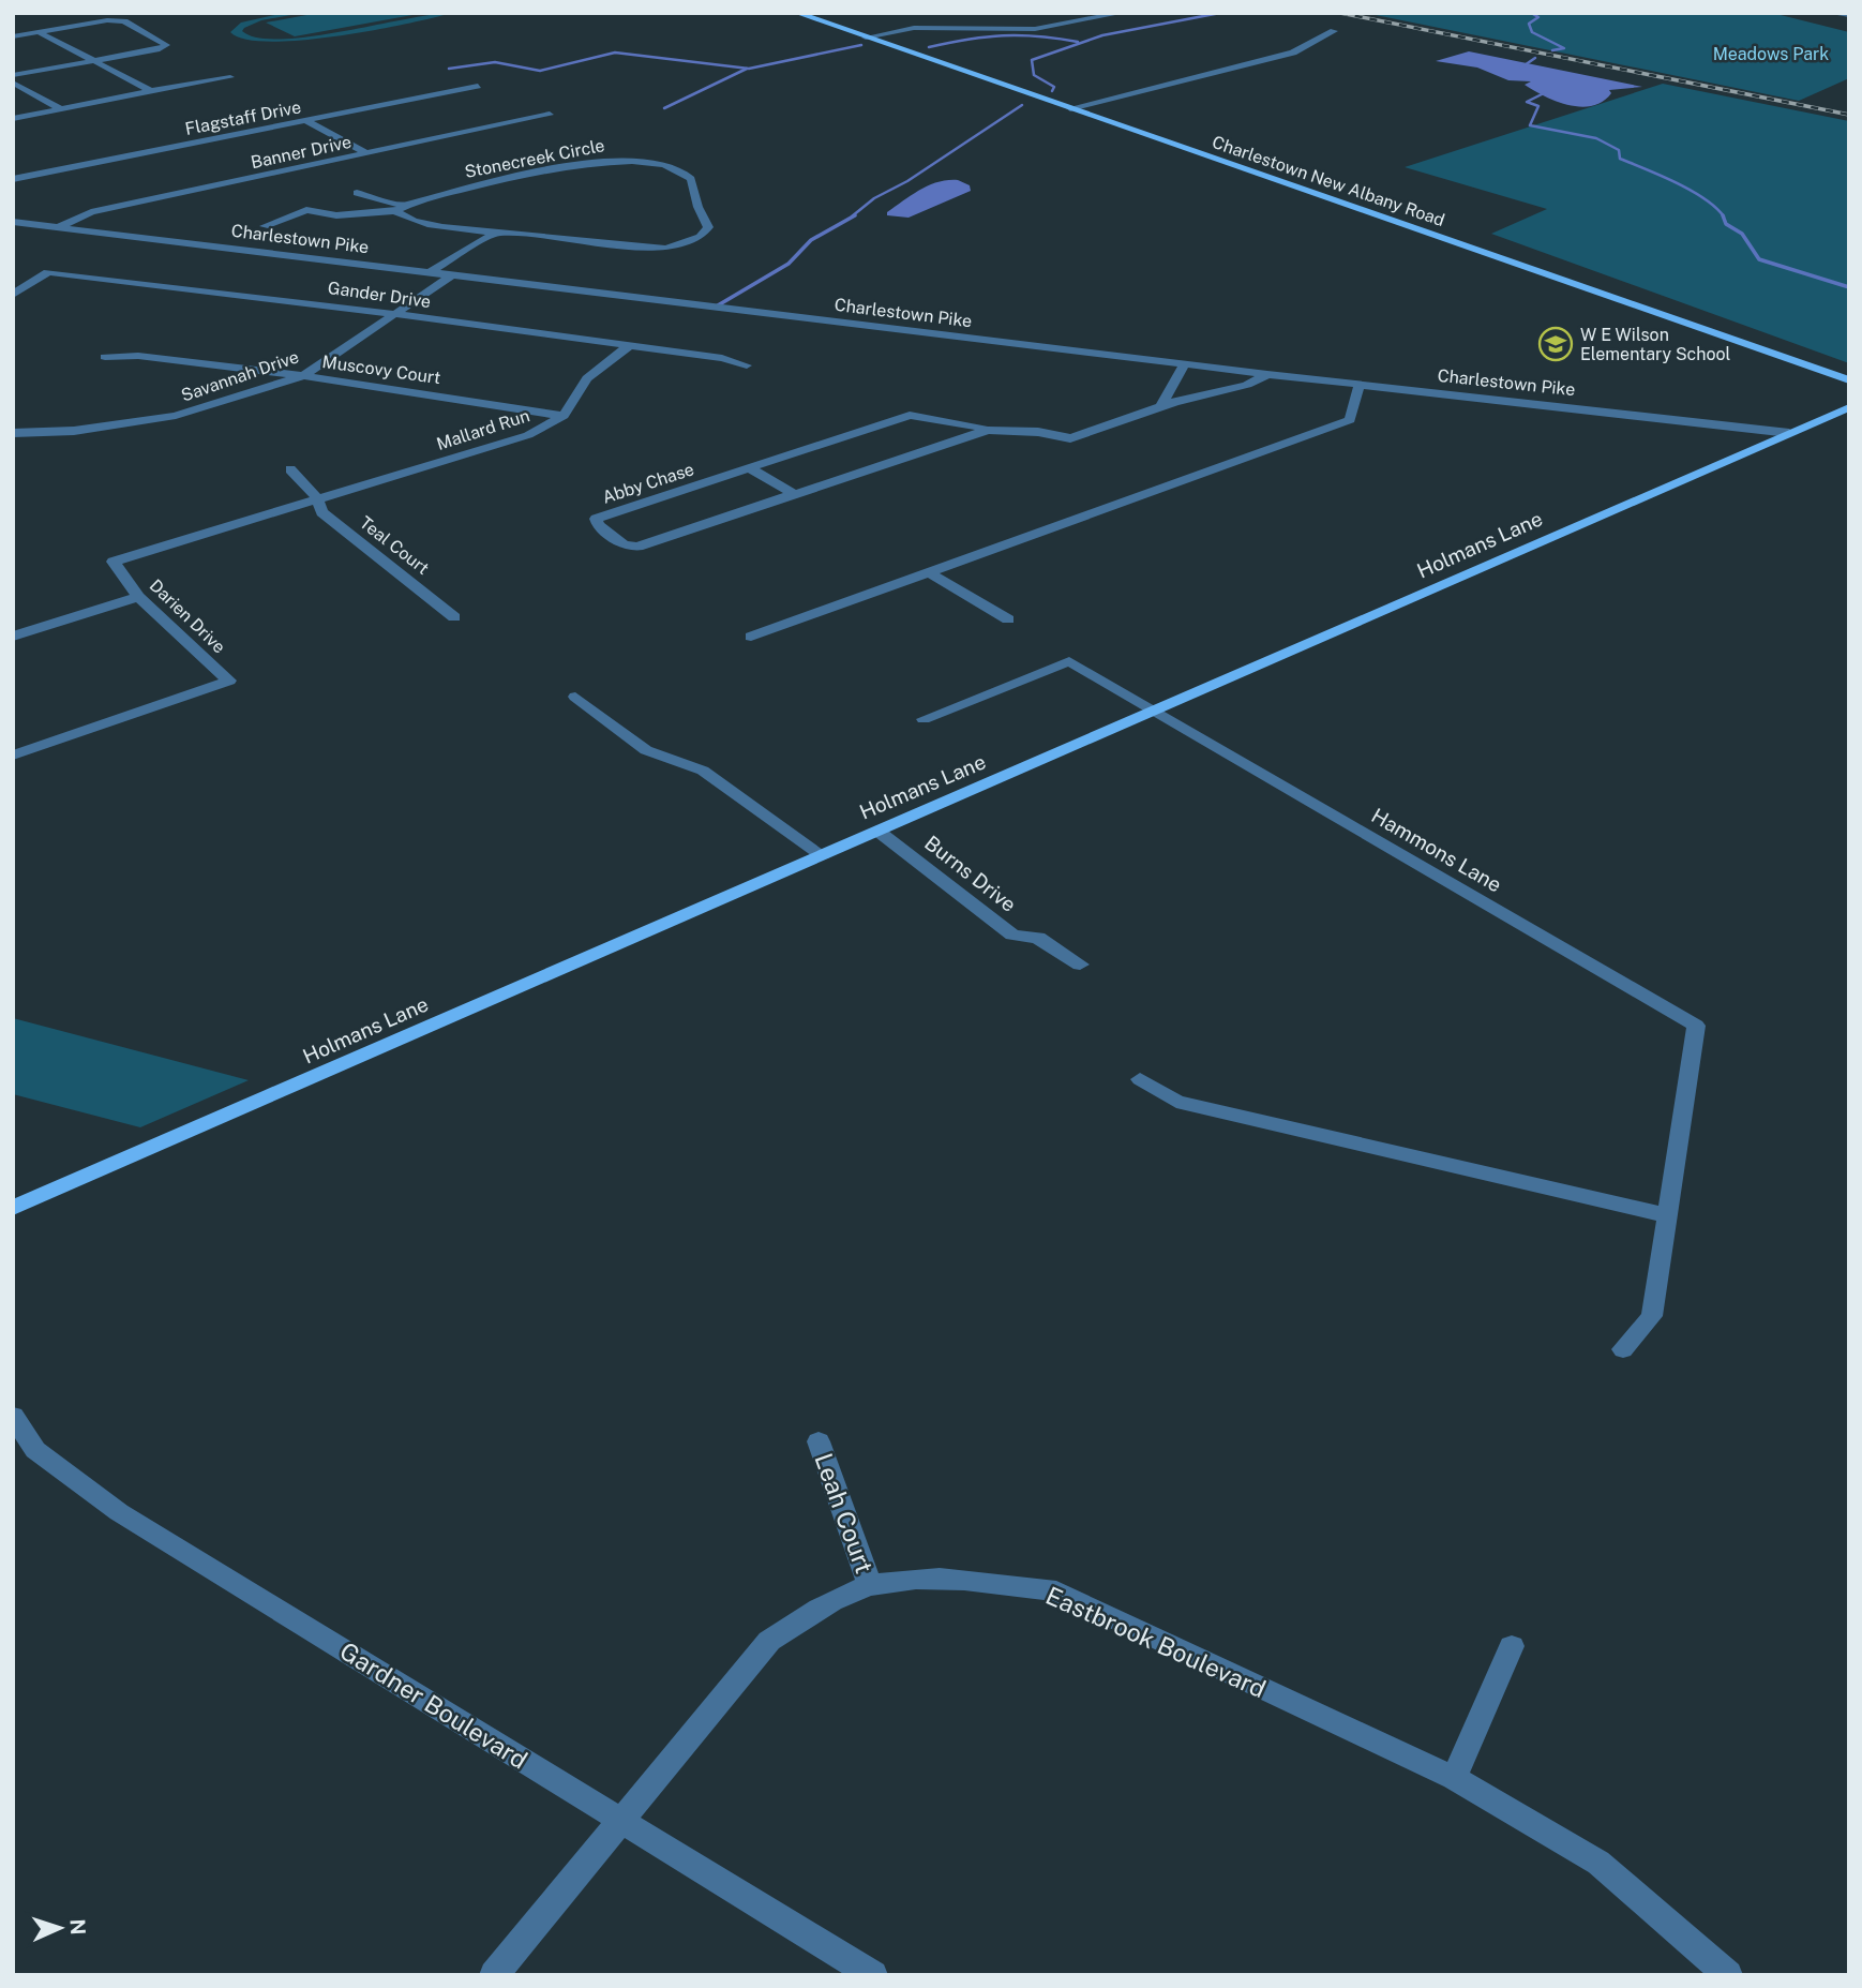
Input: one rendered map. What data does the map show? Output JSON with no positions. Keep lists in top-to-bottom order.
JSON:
{
  "streets": {
    "main road": ["Charlestown New Albany Road", "Holmans Lane"],
    "street": [
      "Flagstaff Drive",
      "Banner Drive",
      "Stonecreek Circle",
      "Charlestown Pike",
      "Gander Drive",
      "Muscovy Court",
      "Savannah Drive",
      "Mallard Run",
      "Abby Chase",
      "Teal Court",
      "Darien Drive",
      "Hammons Lane",
      "Burns Drive",
      "Leah Court",
      "Eastbrook Boulevard",
      "Gardner Boulevard"
    ]
  },
  "crossings": [
    ["Banner Drive", "Charlestown Pike"],
    ["Charlestown Pike", "Savannah Drive"],
    ["Charlestown Pike", "Abby Chase"],
    ["Charlestown Pike", "Holmans Lane"],
    ["Gander Drive", "Savannah Drive"],
    ["Gander Drive", "Mallard Run"],
    ["Muscovy Court", "Savannah Drive"],
    ["Muscovy Court", "Mallard Run"],
    ["Mallard Run", "Teal Court"],
    ["Mallard Run", "Darien Drive"],
    ["Holmans Lane", "Hammons Lane"],
    ["Holmans Lane", "Burns Drive"],
    ["Teal Court", "Darien Drive"],
    ["Leah Court", "Eastbrook Boulevard"],
    ["Eastbrook Boulevard", "Gardner Boulevard"]
  ],
  "parks": ["Meadows Park"],
  "places": {
    "school or university": ["W E Wilson Elementary School"]
  },
  "north": "right"
}
